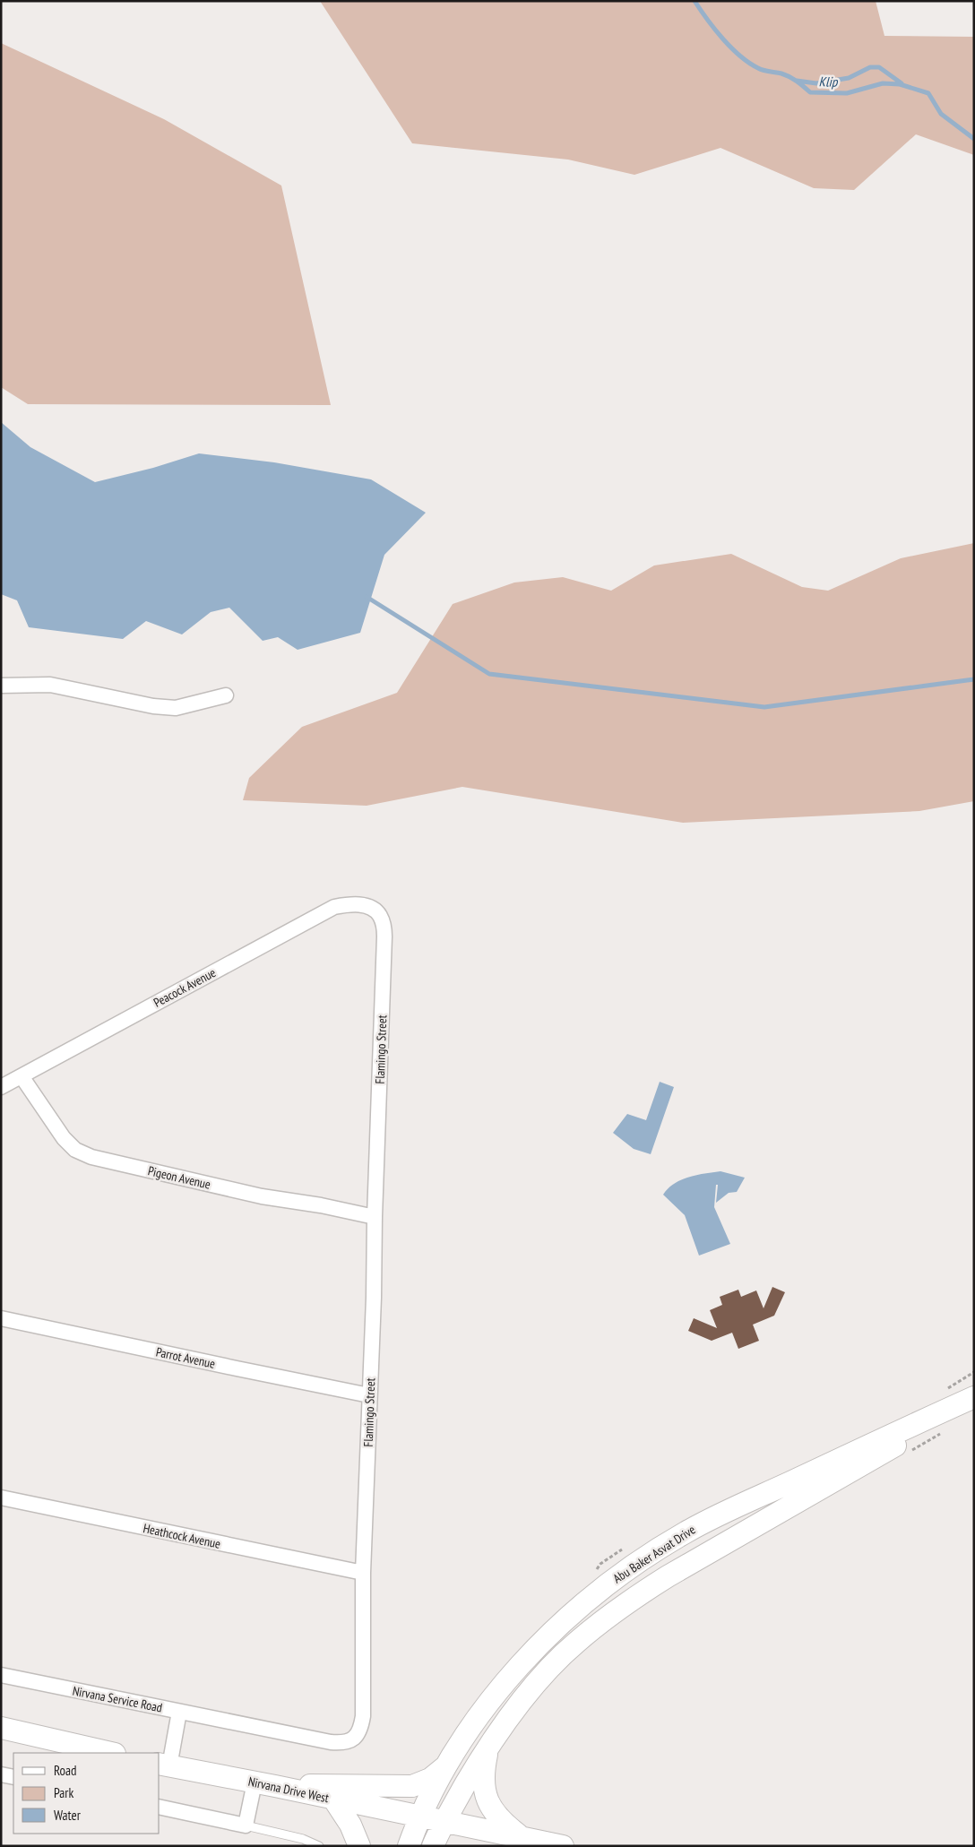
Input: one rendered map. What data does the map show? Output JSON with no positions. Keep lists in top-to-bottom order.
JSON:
{
  "streets": {
    "main road": ["Abu Baker Asvat Drive", "Nirvana Drive West"],
    "street": [
      "Peacock Avenue",
      "Flamingo Street",
      "Pigeon Avenue",
      "Parrot Avenue",
      "Heathcock Avenue",
      "Nirvana Service Road"
    ]
  },
  "crossings": [
    ["Peacock Avenue", "Flamingo Street"],
    ["Peacock Avenue", "Pigeon Avenue"],
    ["Flamingo Street", "Pigeon Avenue"],
    ["Flamingo Street", "Parrot Avenue"],
    ["Flamingo Street", "Heathcock Avenue"],
    ["Flamingo Street", "Nirvana Service Road"],
    ["Abu Baker Asvat Drive", "Nirvana Drive West"],
    ["Nirvana Service Road", "Nirvana Drive West"]
  ],
  "water": ["Klip"],
  "legend": ["Road", "Park", "Water"]
}
